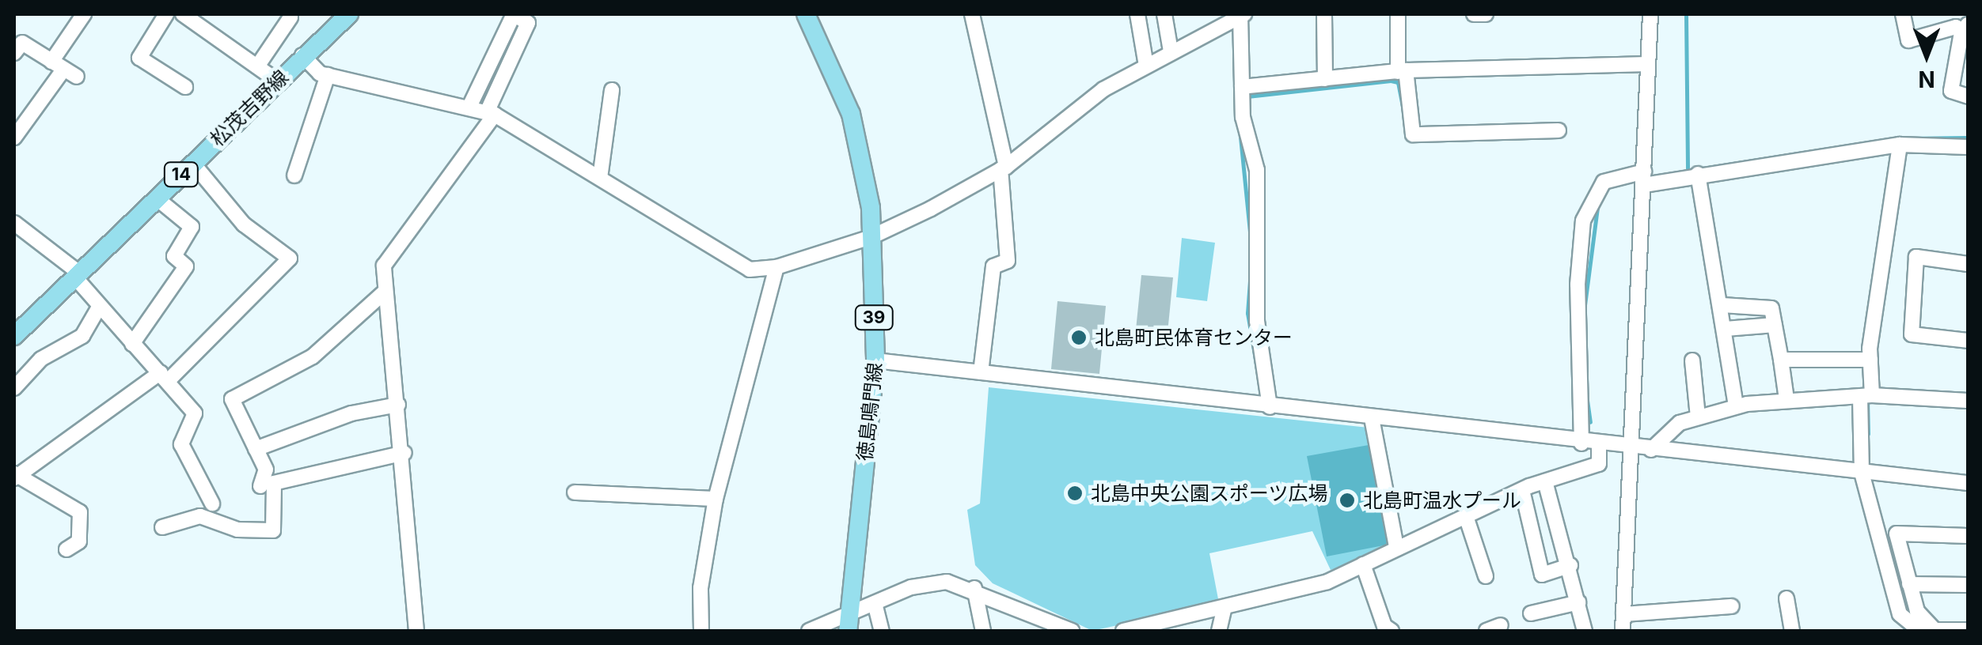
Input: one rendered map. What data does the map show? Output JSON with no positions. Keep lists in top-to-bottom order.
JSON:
{
  "streets": {
    "main road": [
      "松茂吉野線",
      "14",
      "39",
      "徳島鳴門線"
    ]
  },
  "places": ["北島町民体育センター", "北島中央公園スポーツ広場", "北島町温水プール"],
  "north": "bottom"
}
